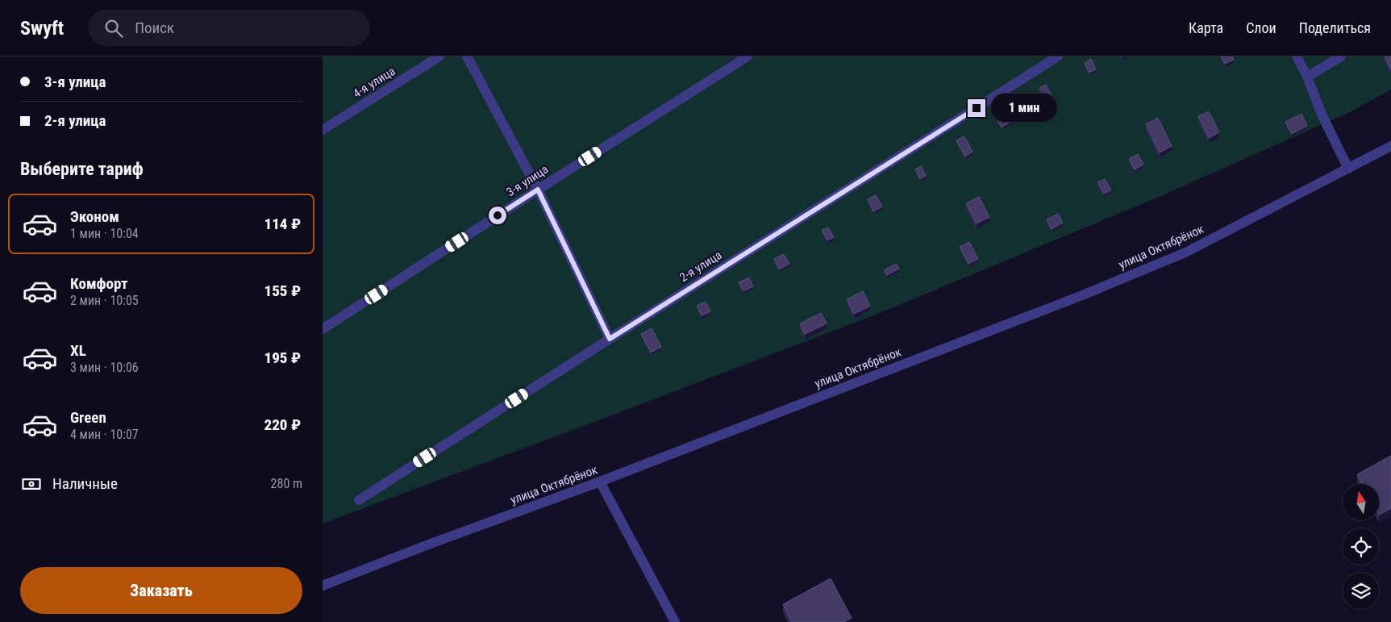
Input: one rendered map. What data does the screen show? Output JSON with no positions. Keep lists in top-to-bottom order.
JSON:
{
  "streets": {
    "street": [
      "4-я улица",
      "3-я улица",
      "улица Октябрёнок",
      "2-я улица"
    ]
  },
  "north": "top",
  "page": {
    "header": "Swyft",
    "search": "Поиск",
    "nav": ["Карта", "Слои", "Поделиться"],
    "banner": ["3-я улица", "2-я улица"],
    "bubble": "1 мин",
    "heading": "Выберите тариф",
    "list": [
      {
        "name": "Эконом",
        "note": "1 мин · 10:04",
        "value": "114 ₽"
      },
      {
        "name": "Комфорт",
        "note": "2 мин · 10:05",
        "value": "155 ₽"
      },
      {
        "name": "XL",
        "note": "3 мин · 10:06",
        "value": "195 ₽"
      },
      {
        "name": "Green",
        "note": "4 мин · 10:07",
        "value": "220 ₽"
      }
    ],
    "pay": ["Наличные", "280 m"],
    "buttons": "Заказать"
  }
}
